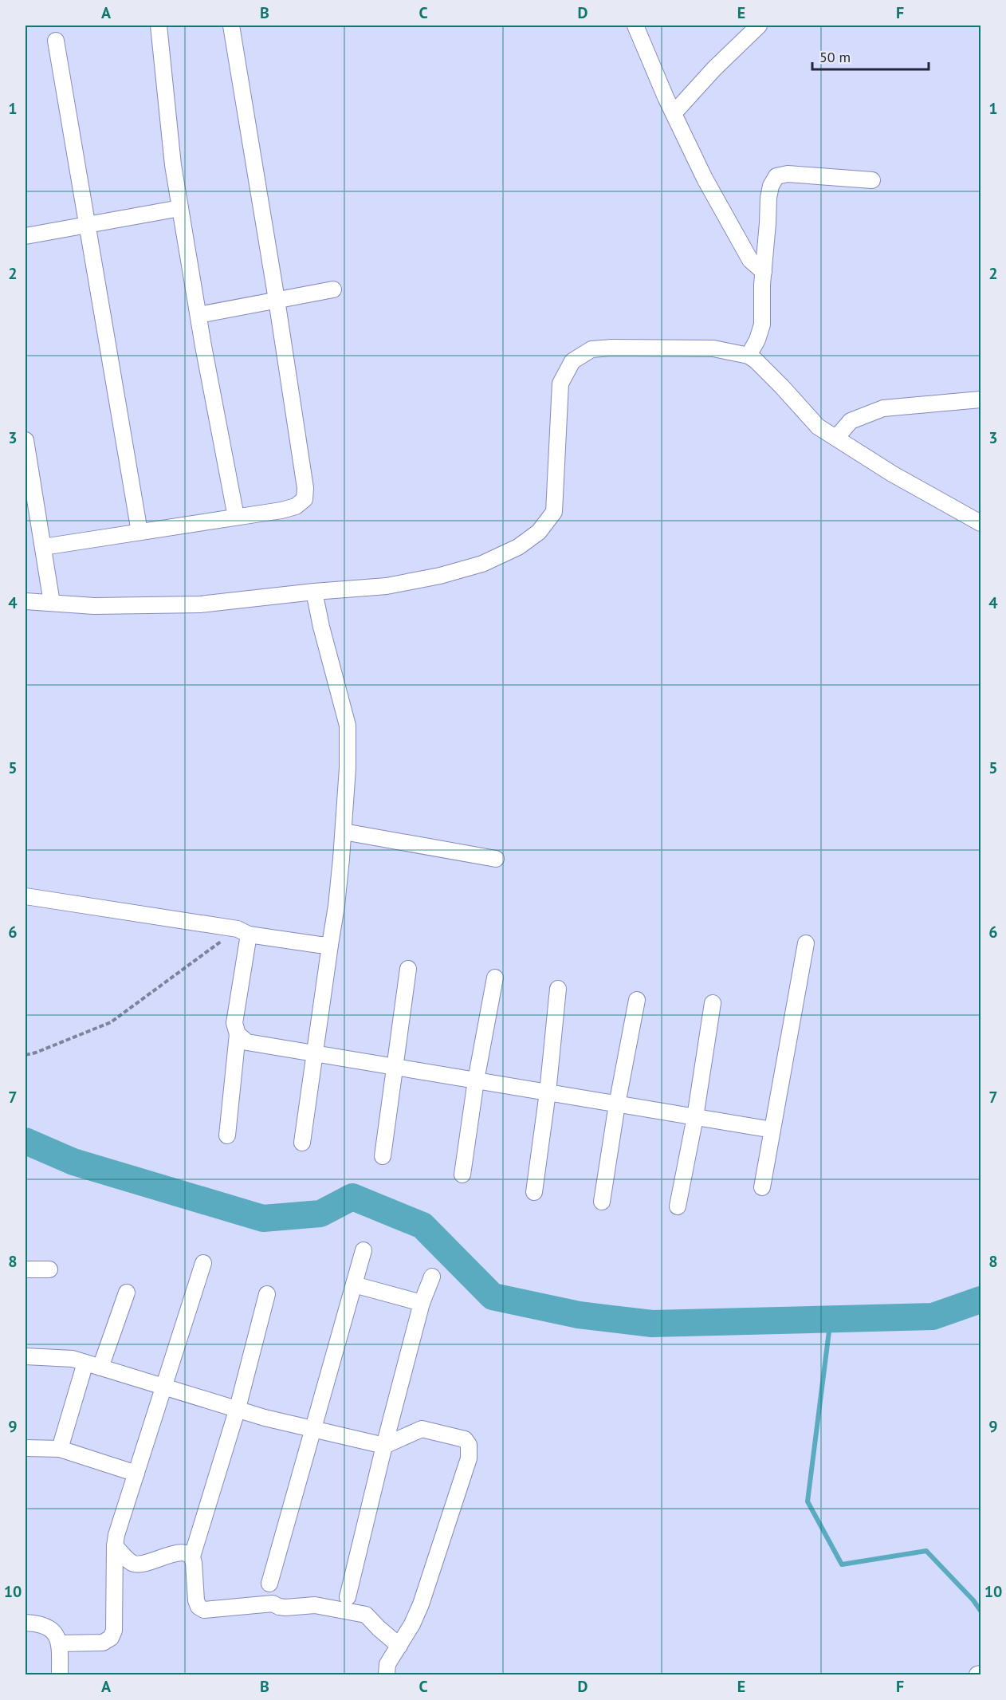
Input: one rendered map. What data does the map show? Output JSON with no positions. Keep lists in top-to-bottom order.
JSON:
{
  "scale_bar": "50 m",
  "grid": {
    "columns": [
      "A",
      "B",
      "C",
      "D",
      "E",
      "F"
    ],
    "rows": [
      "1",
      "2",
      "3",
      "4",
      "5",
      "6",
      "7",
      "8",
      "9",
      "10"
    ]
  }
}
